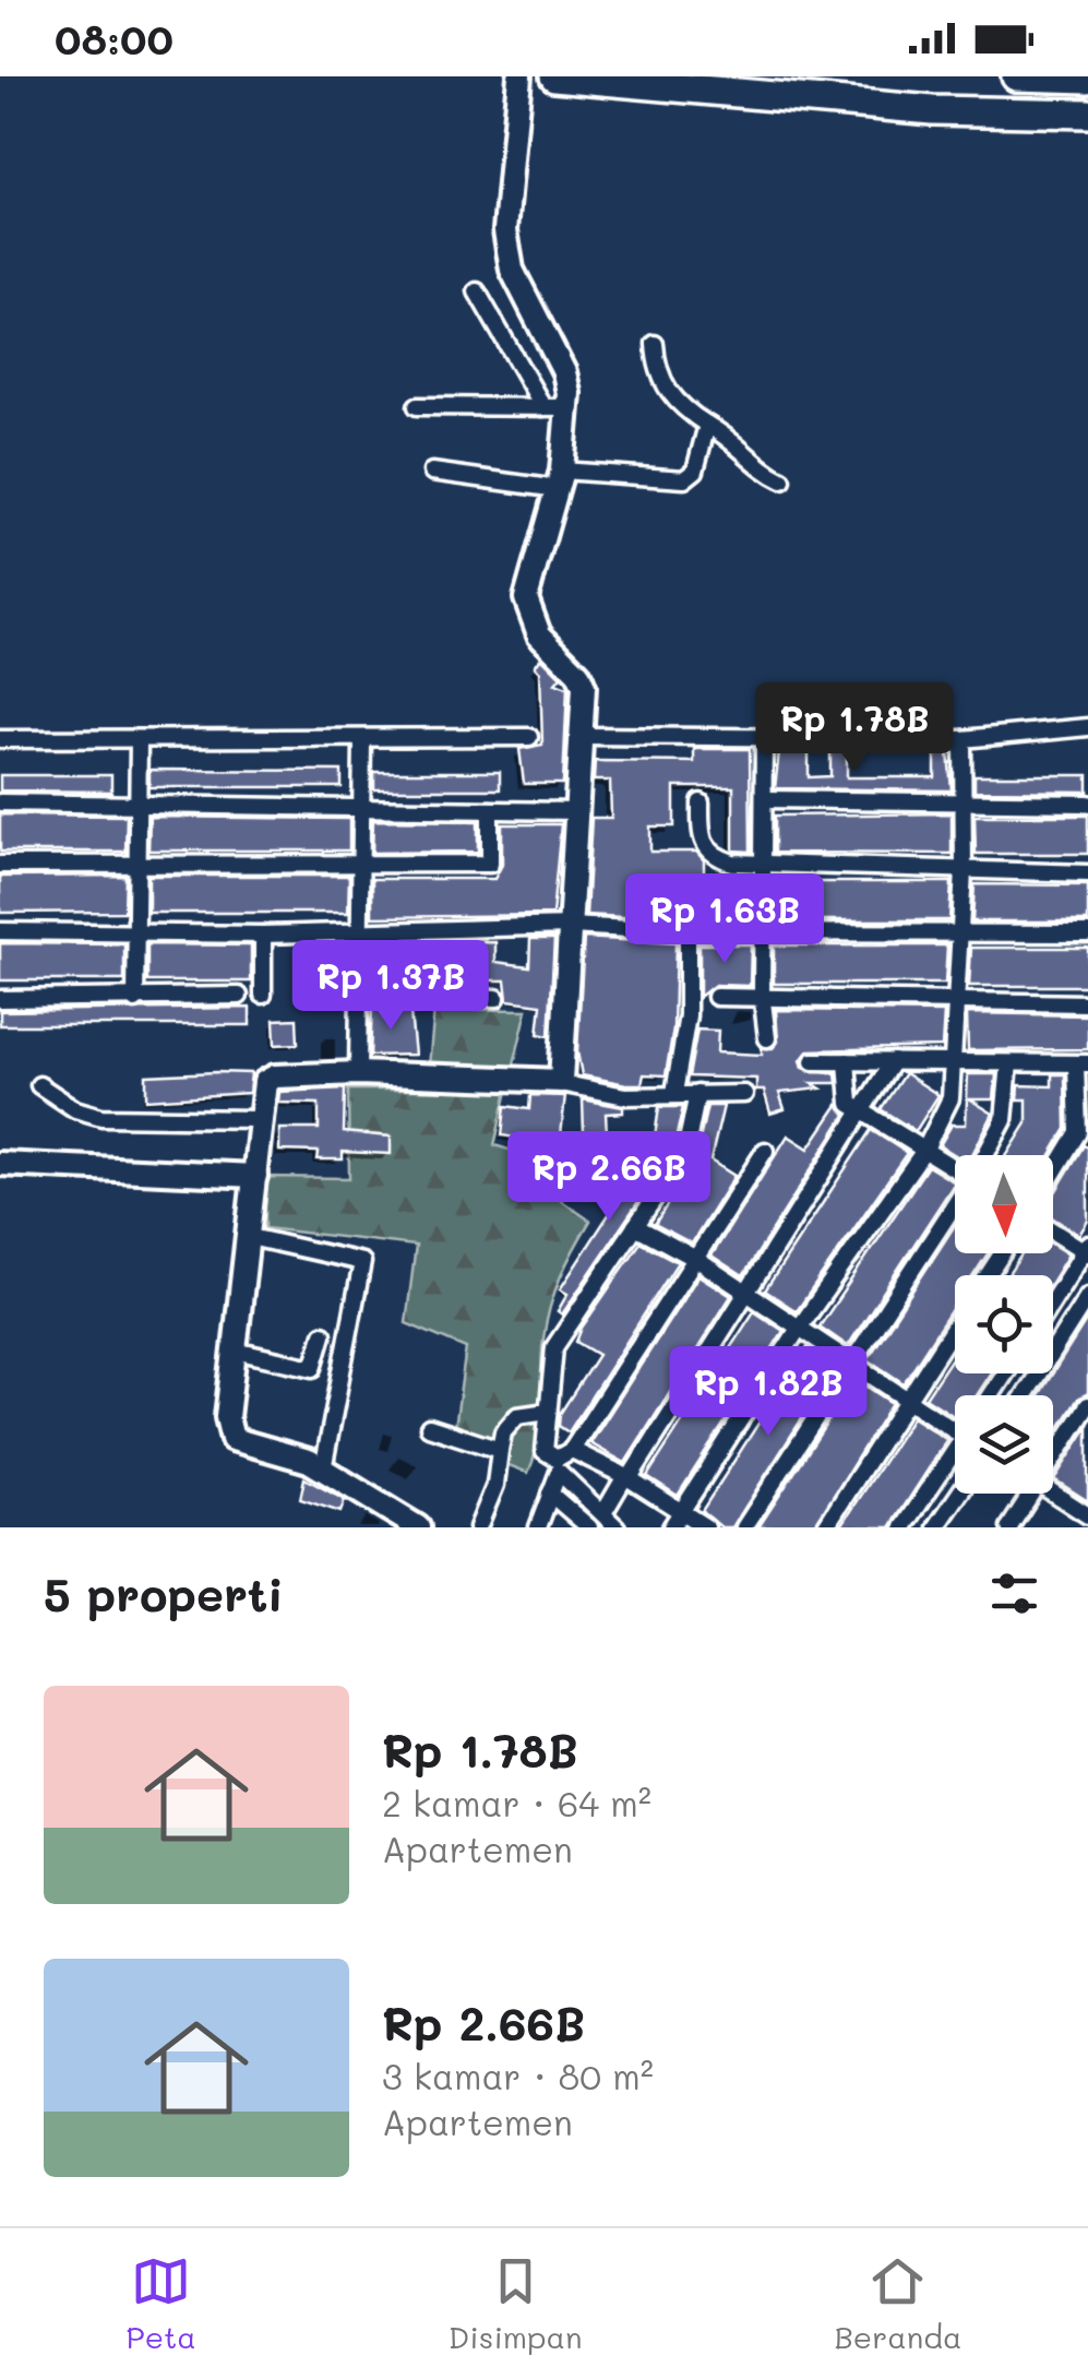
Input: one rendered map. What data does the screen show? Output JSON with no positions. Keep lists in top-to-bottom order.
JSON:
{
  "north": "bottom",
  "page": {
    "status": "08:00",
    "price": [
      "Rp 1.78B",
      "Rp 1.63B",
      "Rp 1.37B",
      "Rp 2.66B",
      "Rp 1.82B"
    ],
    "heading": "5 properti",
    "list": [
      {
        "name": "Rp 1.78B",
        "note": "2 kamar · 64 m² · Apartemen"
      },
      {
        "name": "Rp 2.66B",
        "note": "3 kamar · 80 m² · Apartemen"
      }
    ],
    "tabs": ["Peta", "Disimpan", "Beranda"]
  }
}
